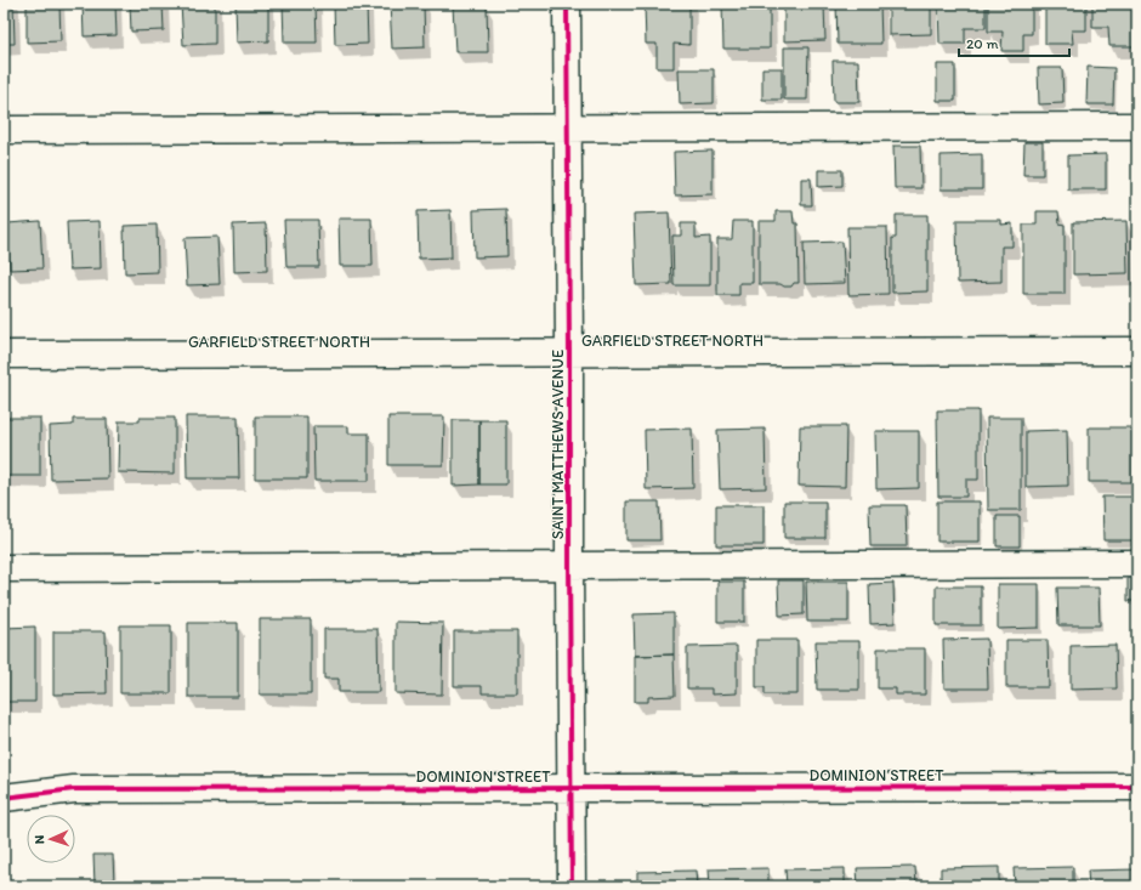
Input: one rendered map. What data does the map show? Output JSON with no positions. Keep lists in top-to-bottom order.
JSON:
{
  "streets": {
    "street": ["GARFIELD STREET NORTH", "SAINT MATTHEWS AVENUE", "DOMINION STREET"]
  },
  "crossings": [
    ["GARFIELD STREET NORTH", "SAINT MATTHEWS AVENUE"],
    ["SAINT MATTHEWS AVENUE", "DOMINION STREET"]
  ],
  "scale_bar": "20 m",
  "north": "left"
}
